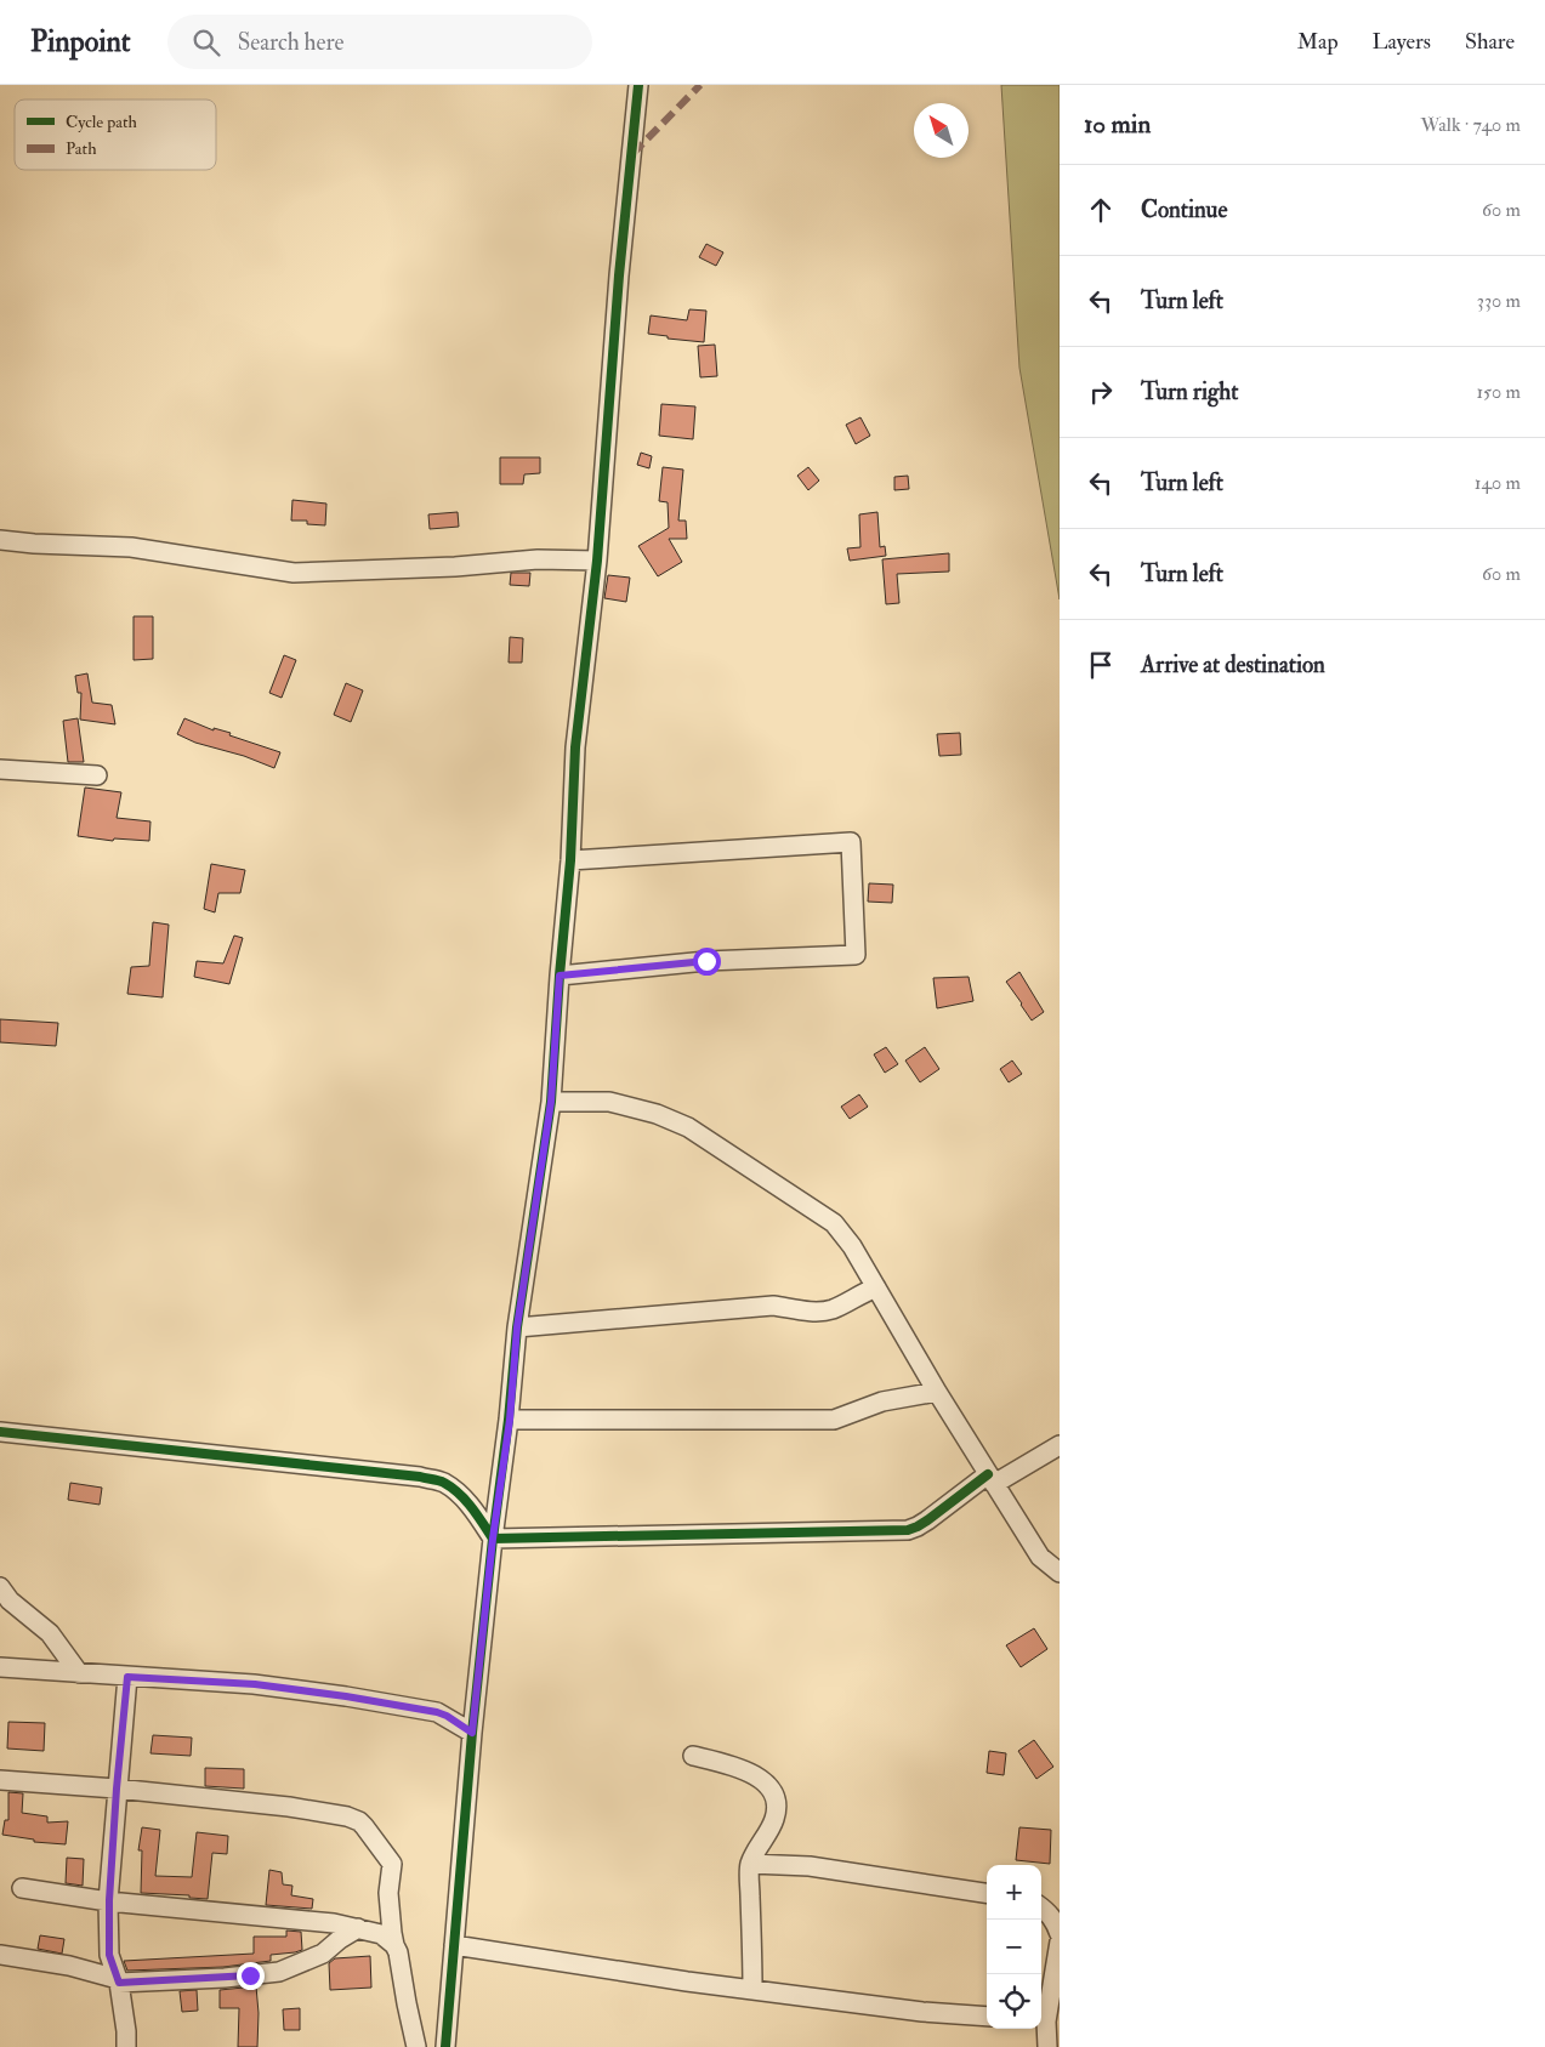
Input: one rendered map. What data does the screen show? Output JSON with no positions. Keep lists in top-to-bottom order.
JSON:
{
  "legend": ["Cycle path", "Path"],
  "north": "top left",
  "page": {
    "header": "Pinpoint",
    "search": "Search here",
    "nav": ["Map", "Layers", "Share"],
    "heading": ["10 min", "Walk · 740 m"],
    "list": [
      ["Continue", "60 m"],
      ["Turn left", "330 m"],
      ["Turn right", "150 m"],
      ["Turn left", "140 m"],
      ["Turn left", "60 m"],
      "Arrive at destination"
    ],
    "map_buttons": ["+", "−"]
  }
}
